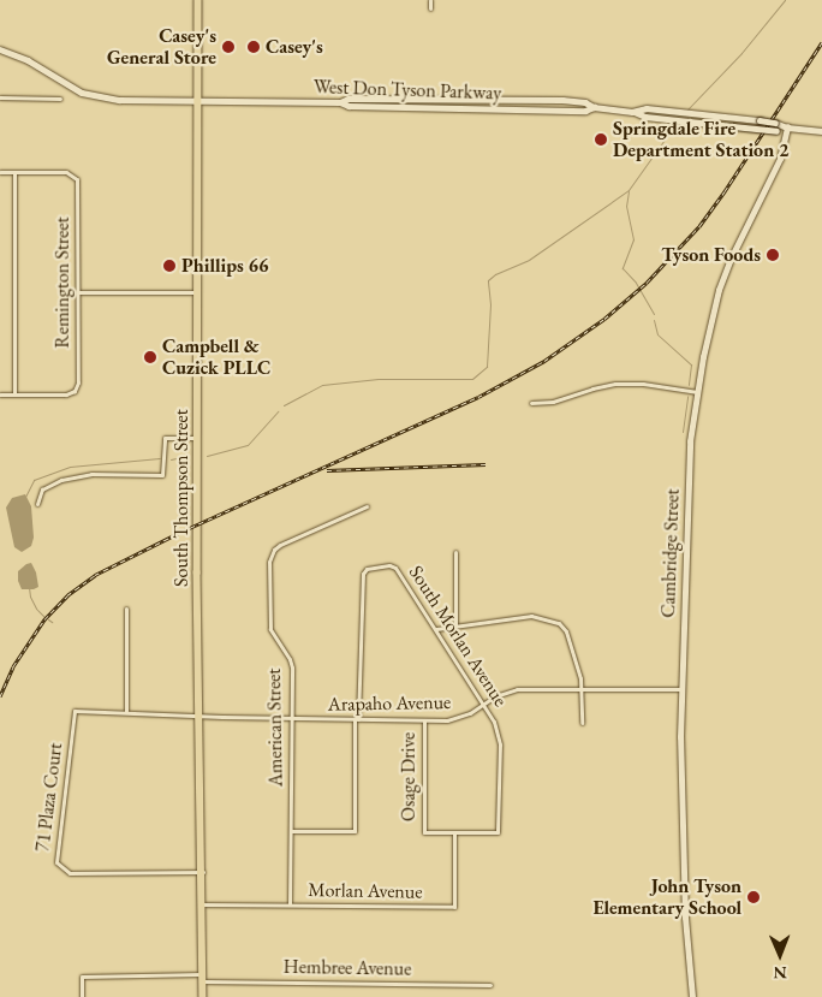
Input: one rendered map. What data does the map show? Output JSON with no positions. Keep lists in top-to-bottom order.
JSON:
{
  "streets": {
    "highway": ["South Thompson Street"],
    "main road": ["West Don Tyson Parkway", "Cambridge Street"],
    "street": [
      "Remington Street",
      "South Morlan Avenue",
      "Arapaho Avenue",
      "American Street",
      "Osage Drive",
      "71 Plaza Court",
      "Morlan Avenue",
      "Hembree Avenue"
    ]
  },
  "crossings": [
    ["West Don Tyson Parkway", "South Thompson Street"],
    ["West Don Tyson Parkway", "Cambridge Street"],
    ["South Thompson Street", "Arapaho Avenue"],
    ["South Thompson Street", "71 Plaza Court"],
    ["South Thompson Street", "Morlan Avenue"],
    ["South Thompson Street", "Hembree Avenue"],
    ["Cambridge Street", "Arapaho Avenue"],
    ["South Morlan Avenue", "Arapaho Avenue"],
    ["South Morlan Avenue", "Osage Drive"],
    ["South Morlan Avenue", "Morlan Avenue"],
    ["Arapaho Avenue", "American Street"],
    ["Arapaho Avenue", "Osage Drive"],
    ["Arapaho Avenue", "71 Plaza Court"],
    ["American Street", "Morlan Avenue"],
    ["Osage Drive", "Morlan Avenue"]
  ],
  "places": [
    "Casey's General Store",
    "Casey's",
    "Springdale Fire Department Station 2",
    "Tyson Foods",
    "Phillips 66",
    "Campbell & Cuzick PLLC",
    "John Tyson Elementary School"
  ],
  "north": "bottom"
}
